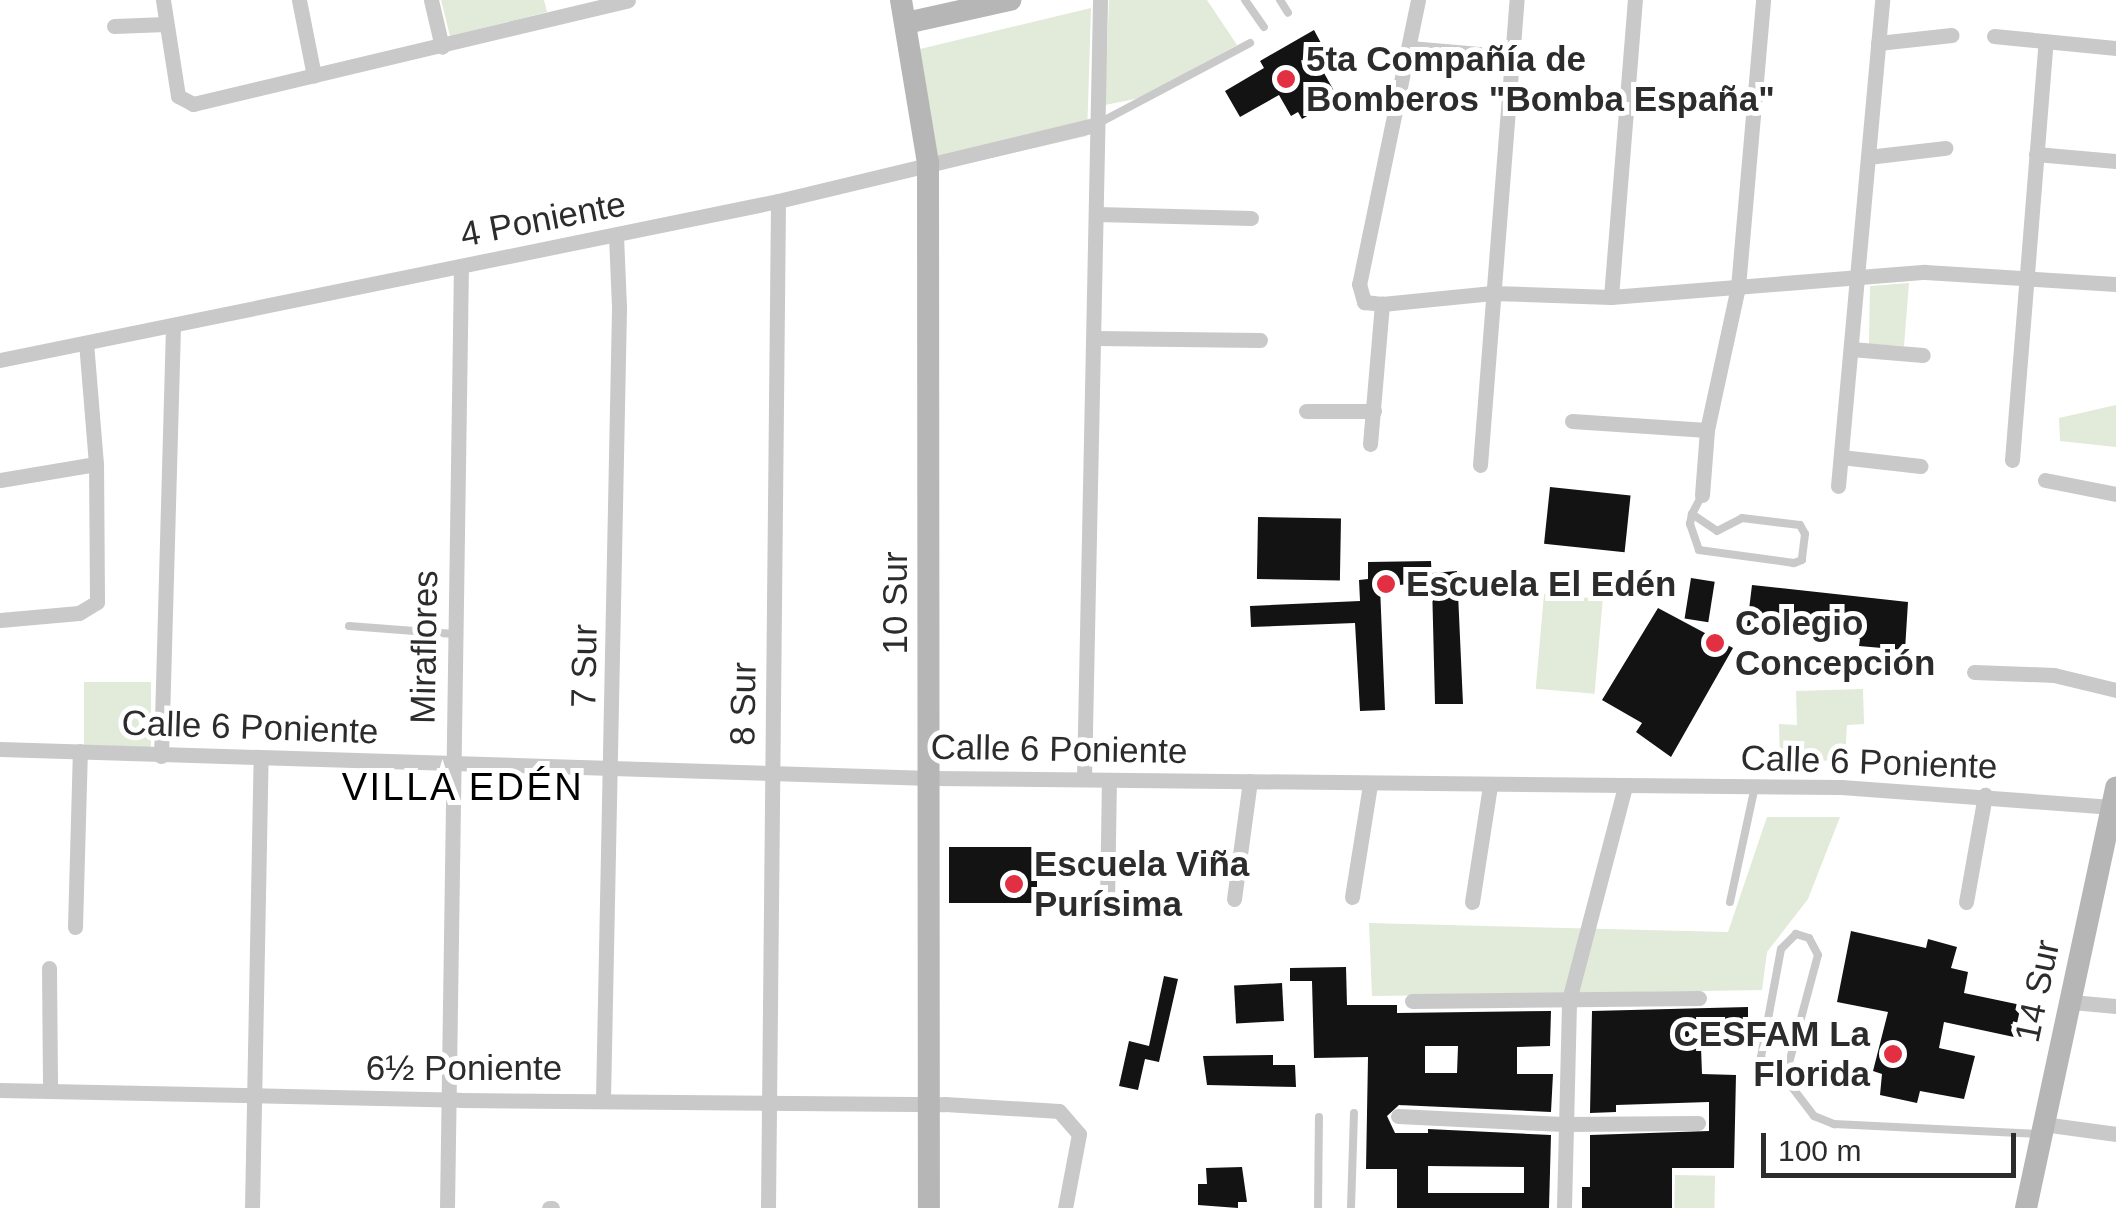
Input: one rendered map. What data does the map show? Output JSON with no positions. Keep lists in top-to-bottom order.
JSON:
{
  "streets": {
    "street": [
      "4 Poniente",
      "10 Sur",
      "Miraflores",
      "7 Sur",
      "8 Sur",
      "Calle 6 Poniente",
      "14 Sur",
      "6½ Poniente"
    ]
  },
  "crossings": [
    ["4 Poniente", "10 Sur"],
    ["4 Poniente", "Miraflores"],
    ["4 Poniente", "7 Sur"],
    ["4 Poniente", "8 Sur"],
    ["10 Sur", "Calle 6 Poniente"],
    ["10 Sur", "6½ Poniente"],
    ["Miraflores", "Calle 6 Poniente"],
    ["Miraflores", "6½ Poniente"],
    ["7 Sur", "Calle 6 Poniente"],
    ["7 Sur", "6½ Poniente"],
    ["8 Sur", "Calle 6 Poniente"],
    ["8 Sur", "6½ Poniente"],
    ["Calle 6 Poniente", "14 Sur"]
  ],
  "districts": ["VILLA EDÉN"],
  "places": [
    "5ta Compañía de Bomberos \"Bomba España\"",
    "Escuela El Edén",
    "Colegio Concepción",
    "Escuela Viña Purísima",
    "CESFAM La Florida"
  ],
  "scale_bar": "100 m"
}
